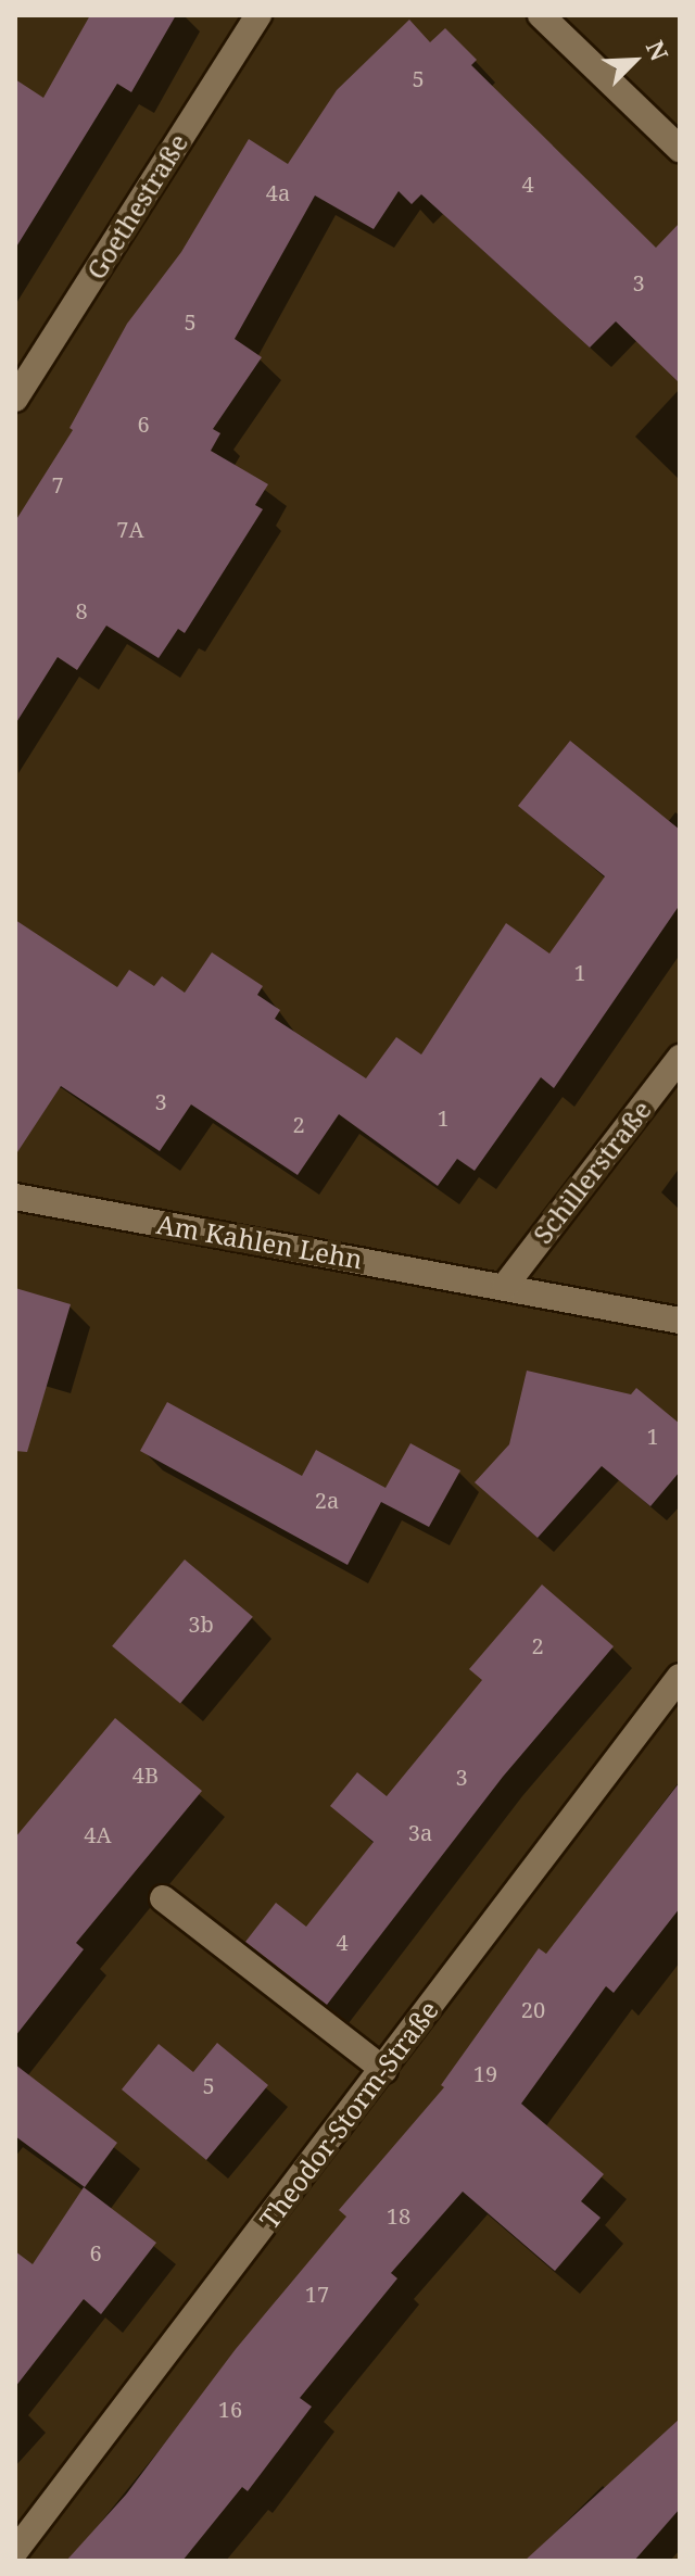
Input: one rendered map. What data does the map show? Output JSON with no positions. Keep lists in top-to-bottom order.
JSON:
{
  "streets": {
    "street": [
      "Goethestraße",
      "Schillerstraße",
      "Am Kahlen Lehn",
      "Theodor-Storm-Straße"
    ]
  },
  "crossings": [
    ["Schillerstraße", "Am Kahlen Lehn"]
  ],
  "house_numbers": [
    "5",
    "4",
    "4a",
    "3",
    "5",
    "6",
    "7",
    "7A",
    "8",
    "1",
    "3",
    "1",
    "2",
    "1",
    "2a",
    "3b",
    "2",
    "4B",
    "3",
    "3a",
    "4A",
    "4",
    "20",
    "19",
    "5",
    "18",
    "6",
    "17",
    "16"
  ],
  "north": "top right"
}
